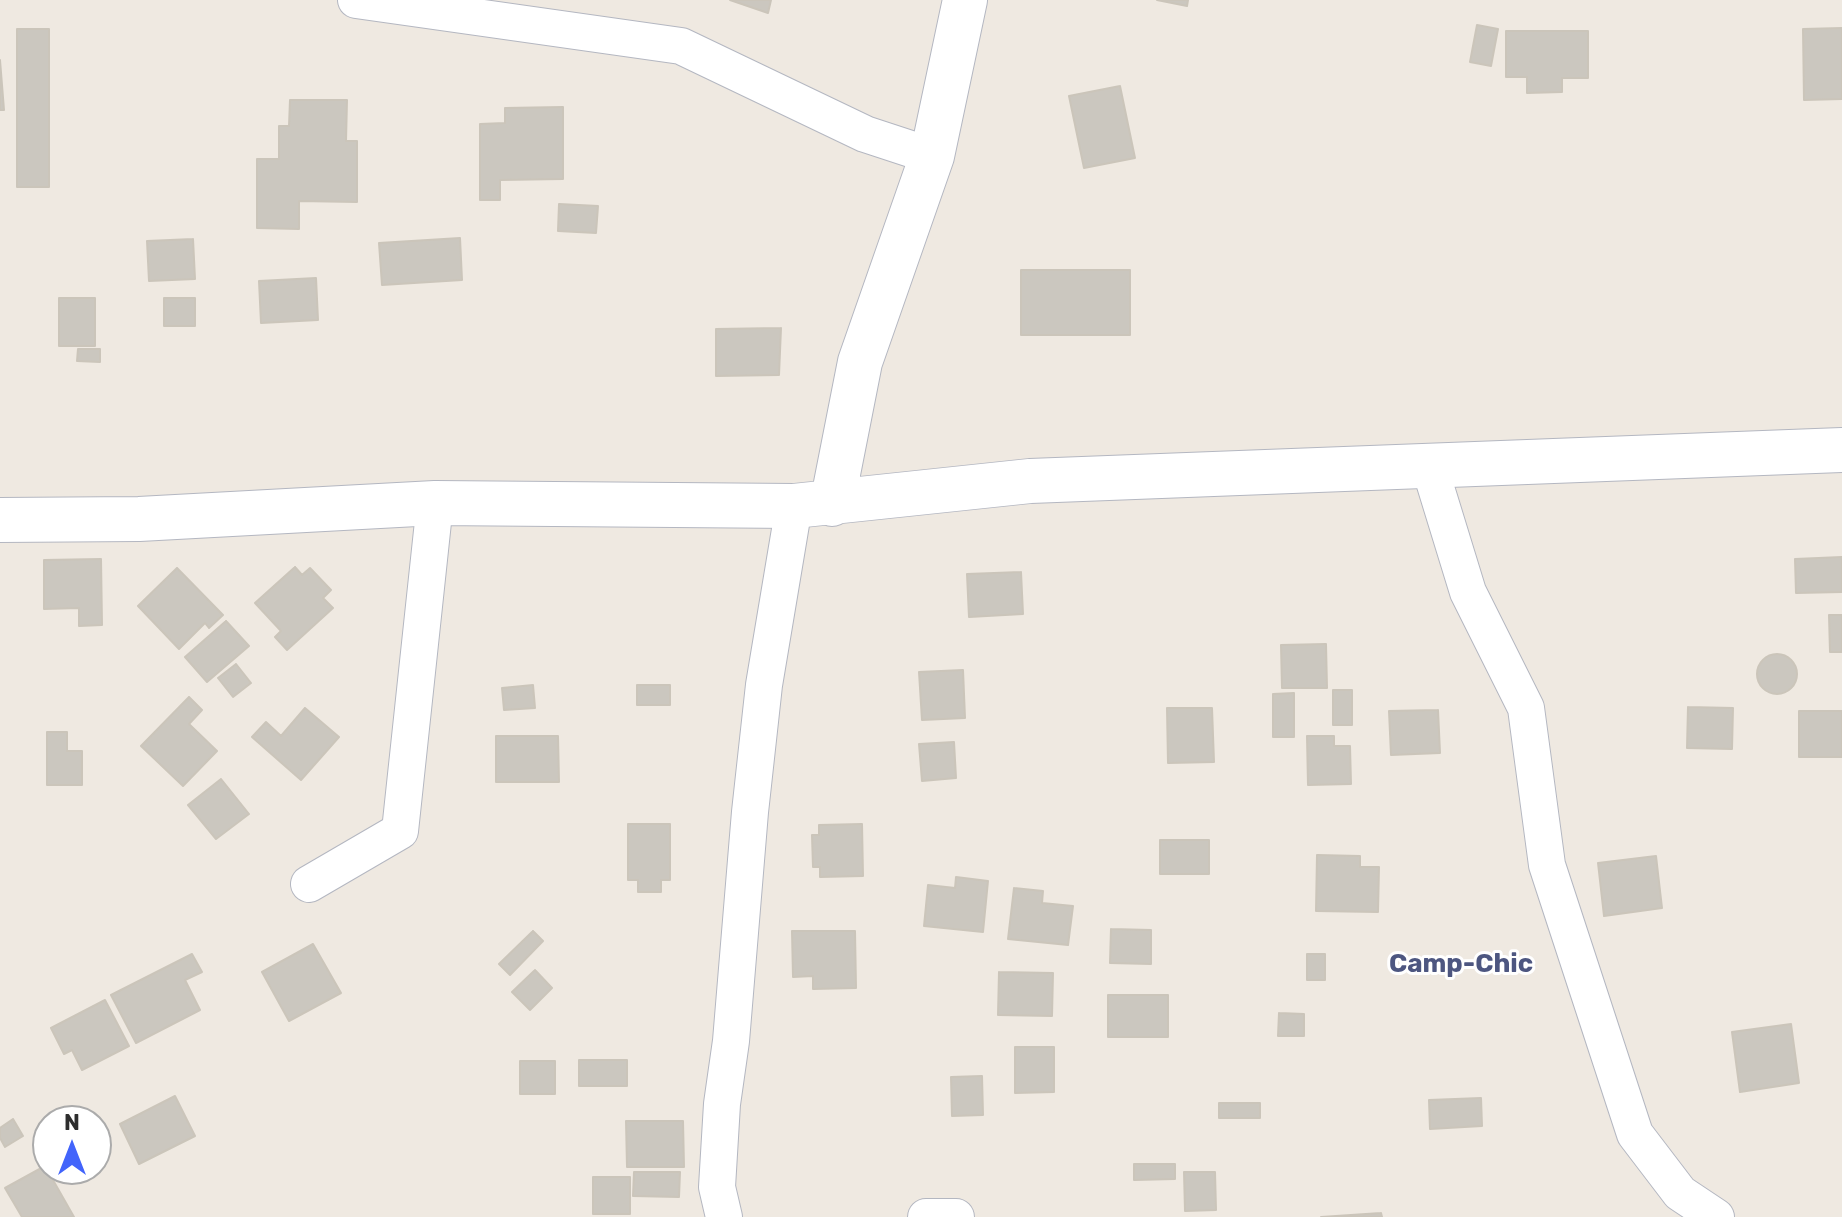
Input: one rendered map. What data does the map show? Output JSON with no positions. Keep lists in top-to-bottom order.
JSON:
{
  "districts": ["Camp-Chic"],
  "north": "top"
}
